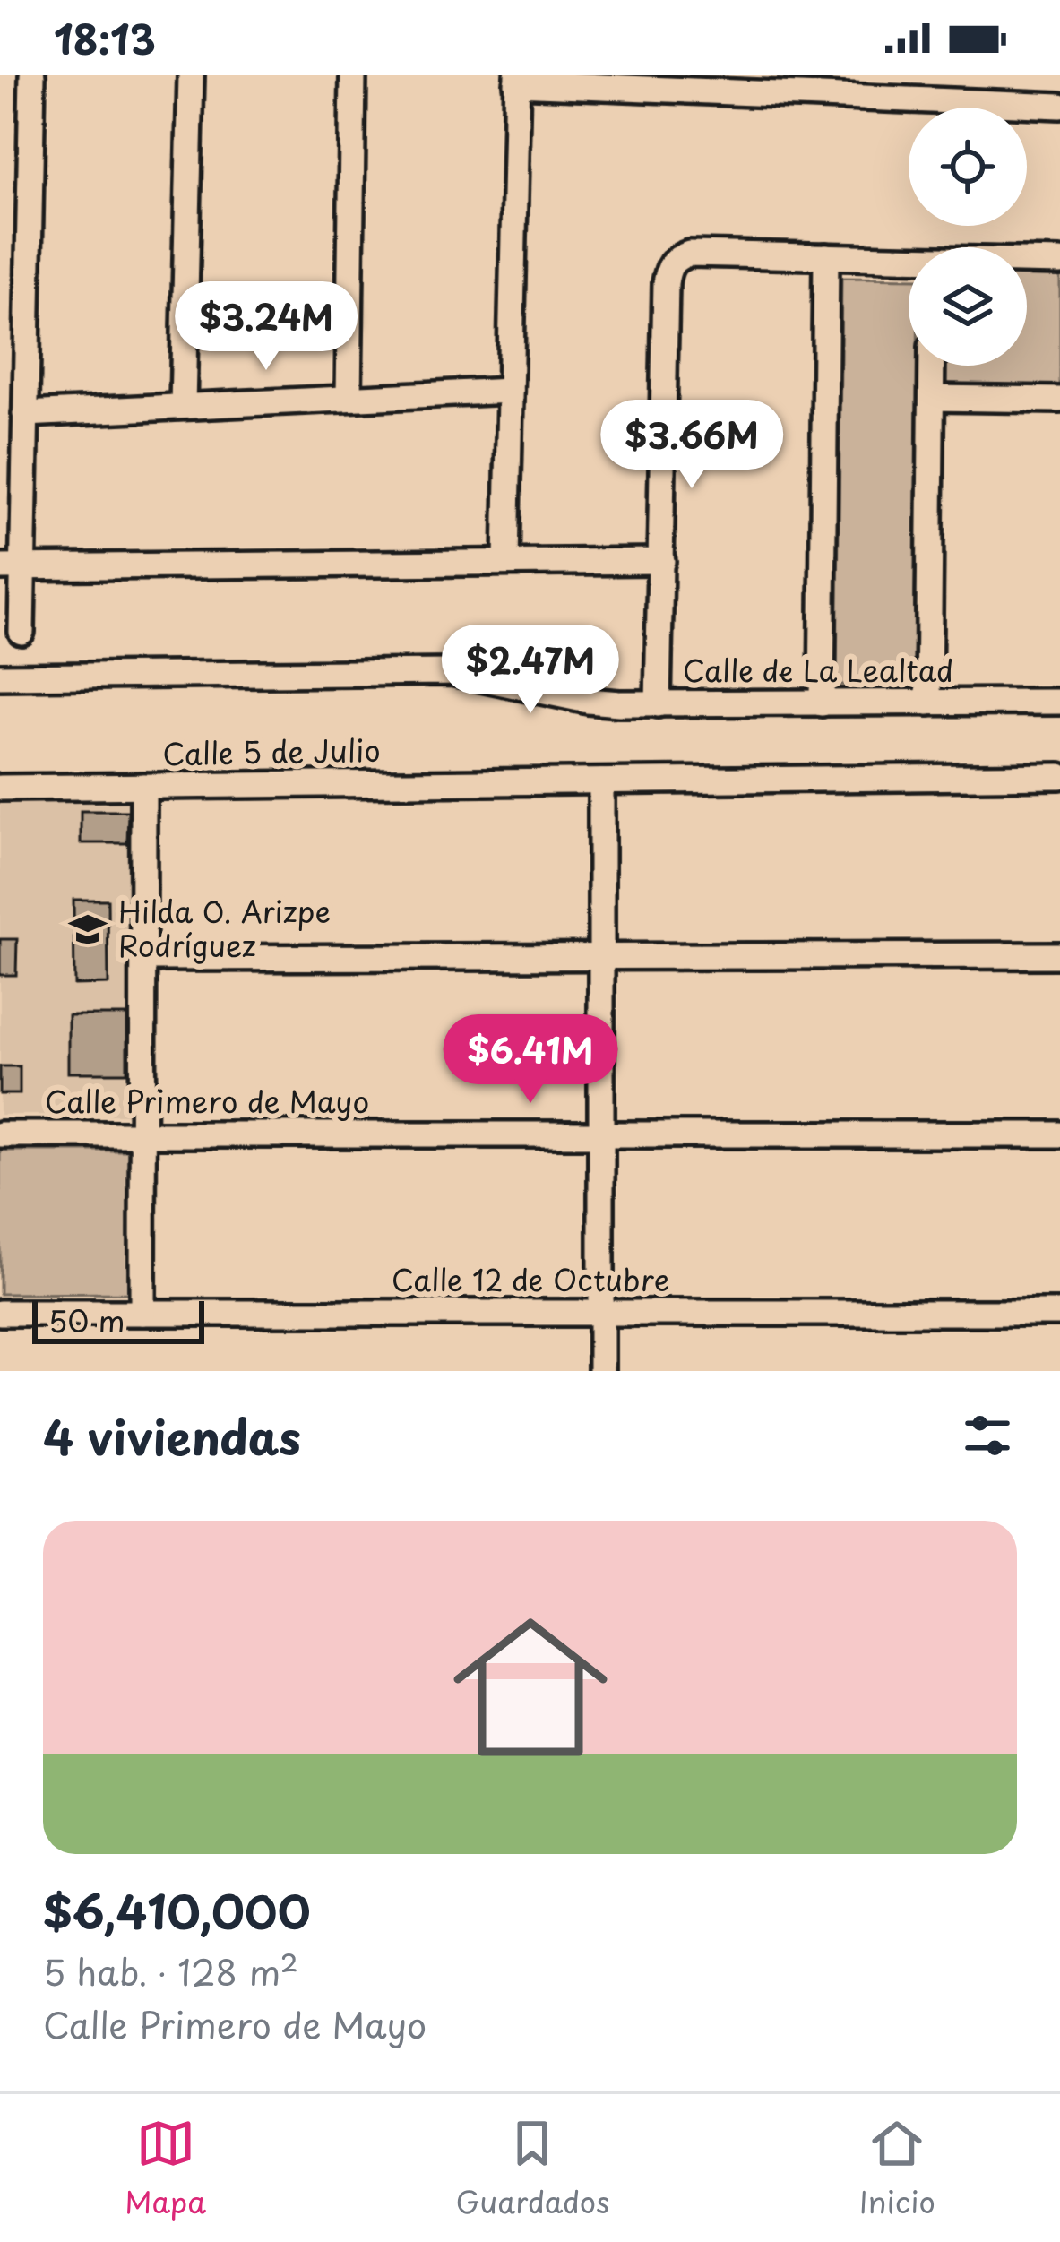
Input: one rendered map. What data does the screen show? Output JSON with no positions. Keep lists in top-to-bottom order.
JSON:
{
  "streets": {
    "street": [
      "Calle de La Lealtad",
      "Calle 5 de Julio",
      "Calle Primero de Mayo",
      "Calle 12 de Octubre"
    ]
  },
  "places": {
    "school or university": ["Hilda O. Arizpe Rodríguez"]
  },
  "scale_bar": "50 m",
  "page": {
    "status": "18:13",
    "price": [
      "$3.24M",
      "$3.66M",
      "$2.47M",
      "$6.41M"
    ],
    "scale": "50 m",
    "heading": "4 viviendas",
    "list": [
      {
        "name": "$6,410,000",
        "note": "5 hab. · 128 m² · Calle Primero de Mayo"
      }
    ],
    "tabs": ["Mapa", "Guardados", "Inicio"]
  }
}
